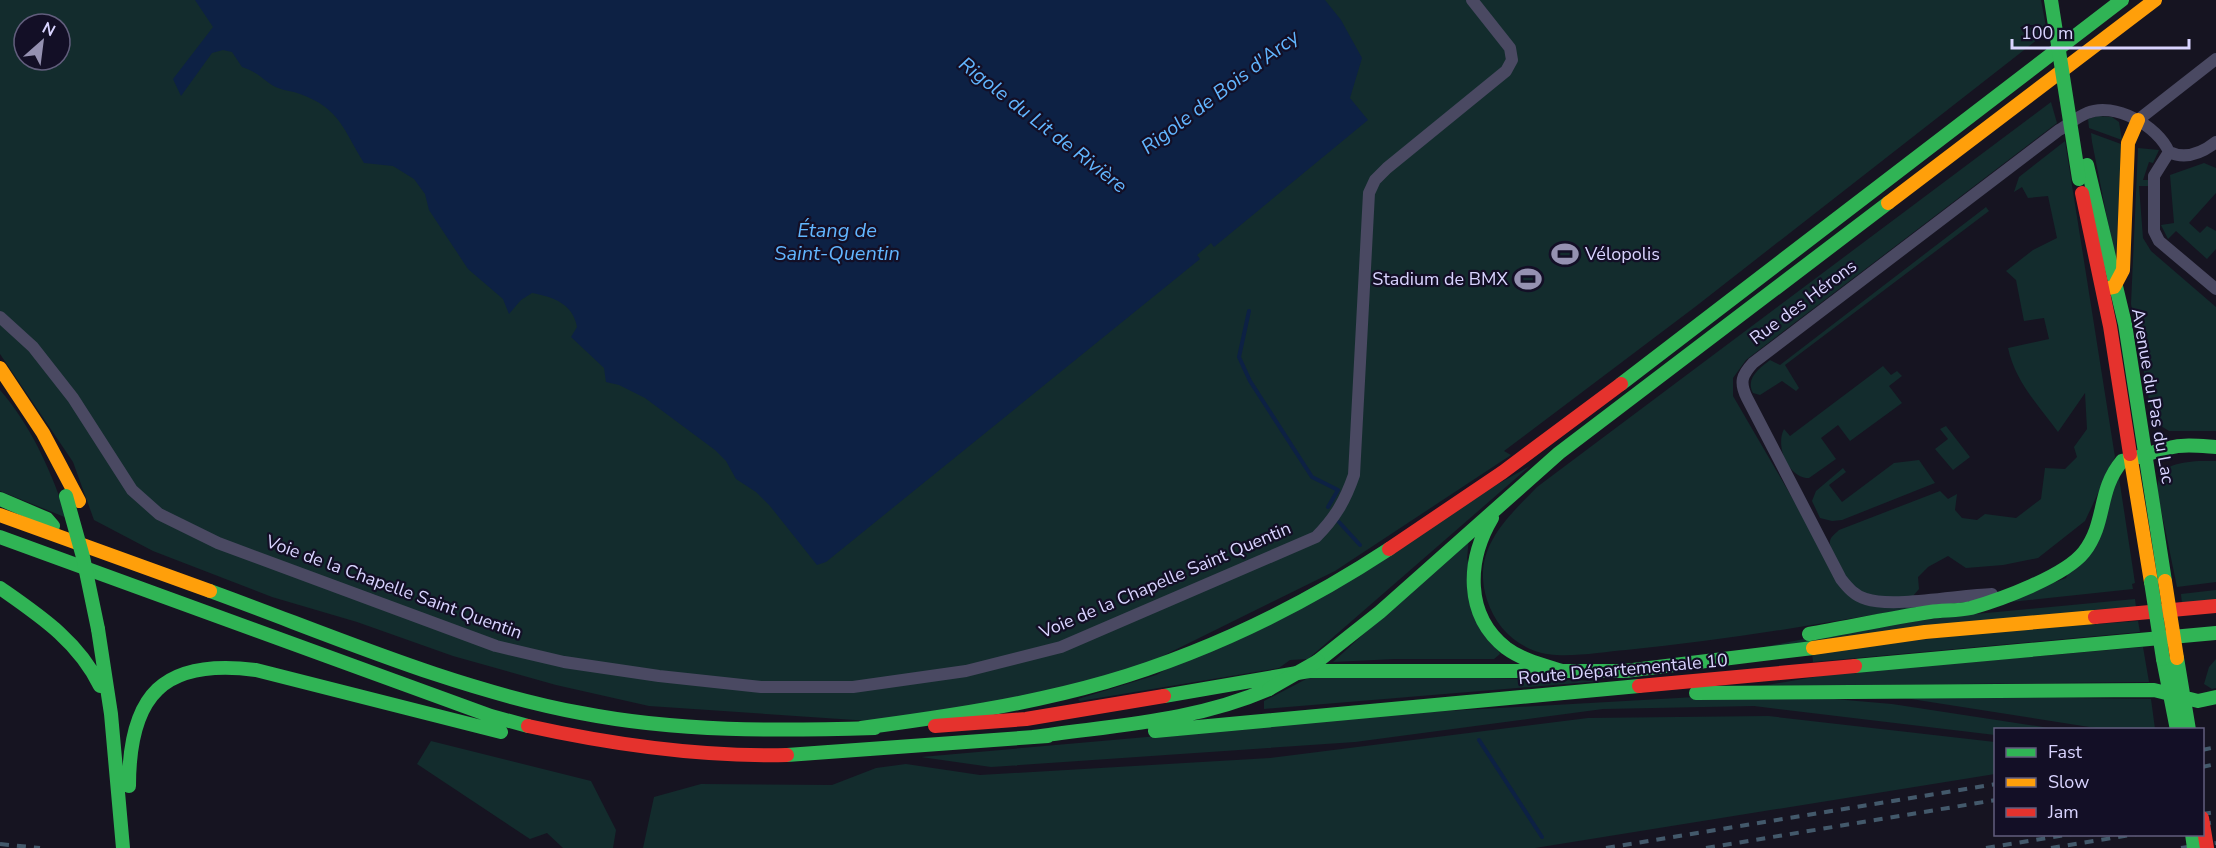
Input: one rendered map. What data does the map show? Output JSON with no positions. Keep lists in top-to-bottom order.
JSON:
{
  "streets": {
    "main road": ["Avenue du Pas du Lac", "Route Départementale 10"],
    "street": ["Rue des Hérons", "Voie de la Chapelle Saint Quentin"]
  },
  "water": ["Rigole de Bois d'Arcy", "Rigole du Lit de Rivière", "Étang de Saint-Quentin"],
  "places": {
    "sports": ["Vélopolis", "Stadium de BMX"]
  },
  "legend": ["Fast", "Slow", "Jam"],
  "scale_bar": "100 m",
  "north": "top right"
}
